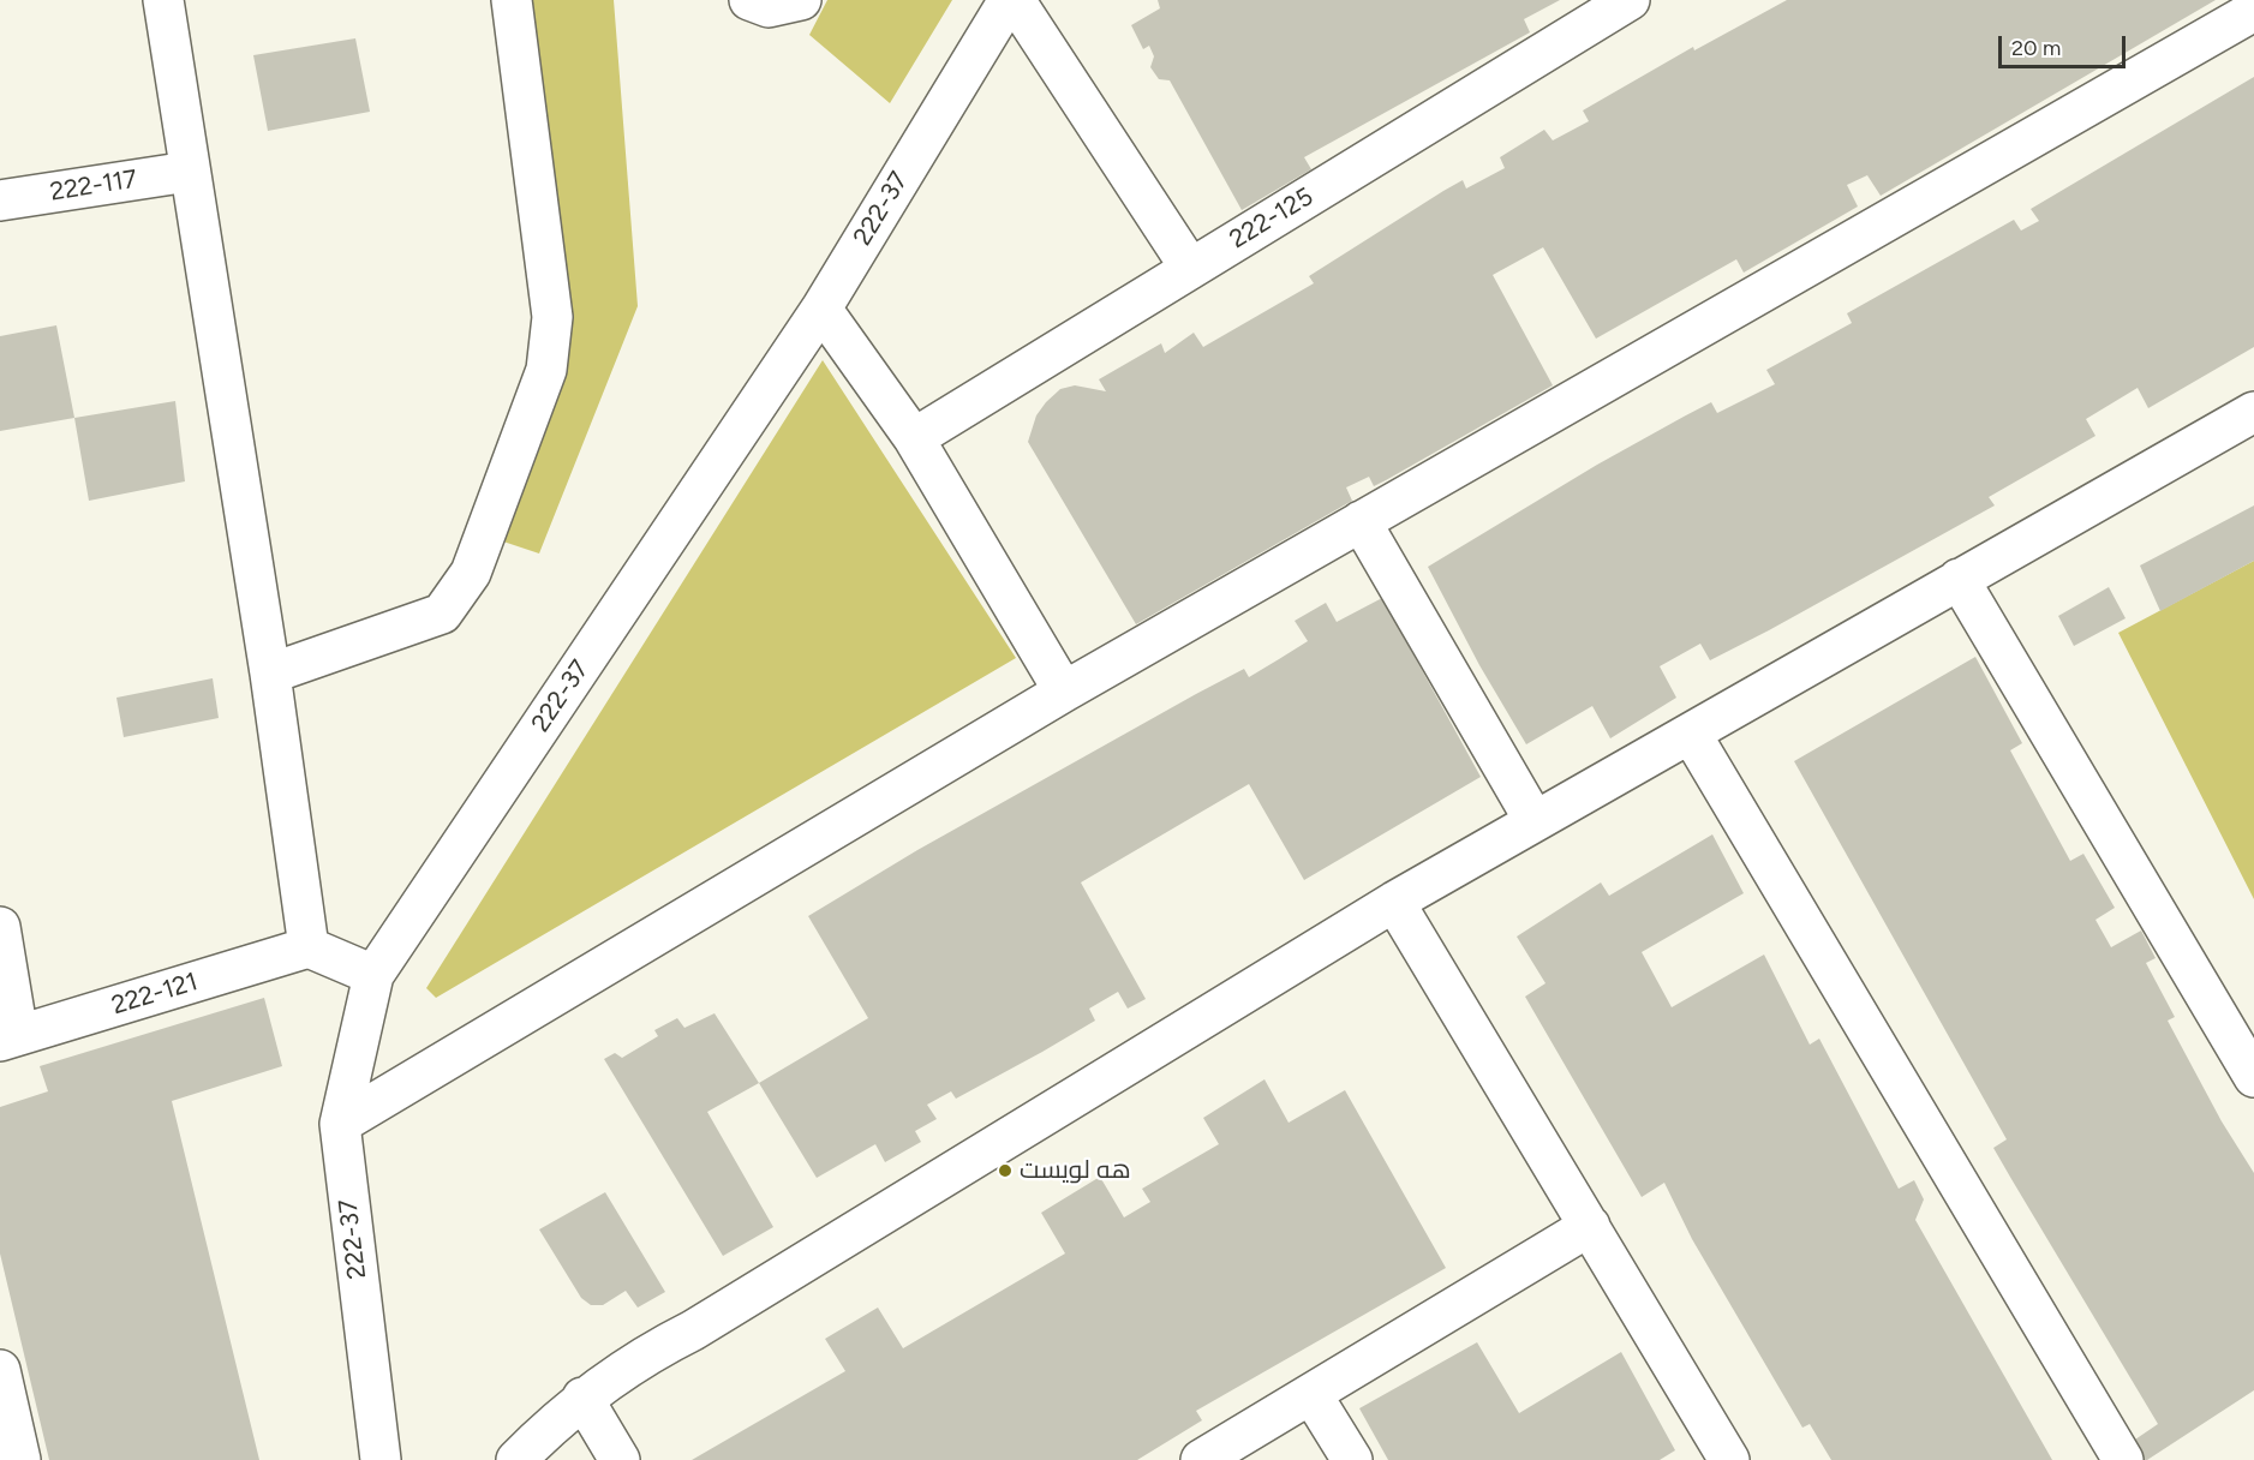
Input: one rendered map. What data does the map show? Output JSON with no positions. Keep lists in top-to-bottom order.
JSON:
{
  "streets": {
    "street": [
      "222-117",
      "222-37",
      "222-125",
      "222-121"
    ]
  },
  "places": ["هه لويست"],
  "scale_bar": "20 m"
}
